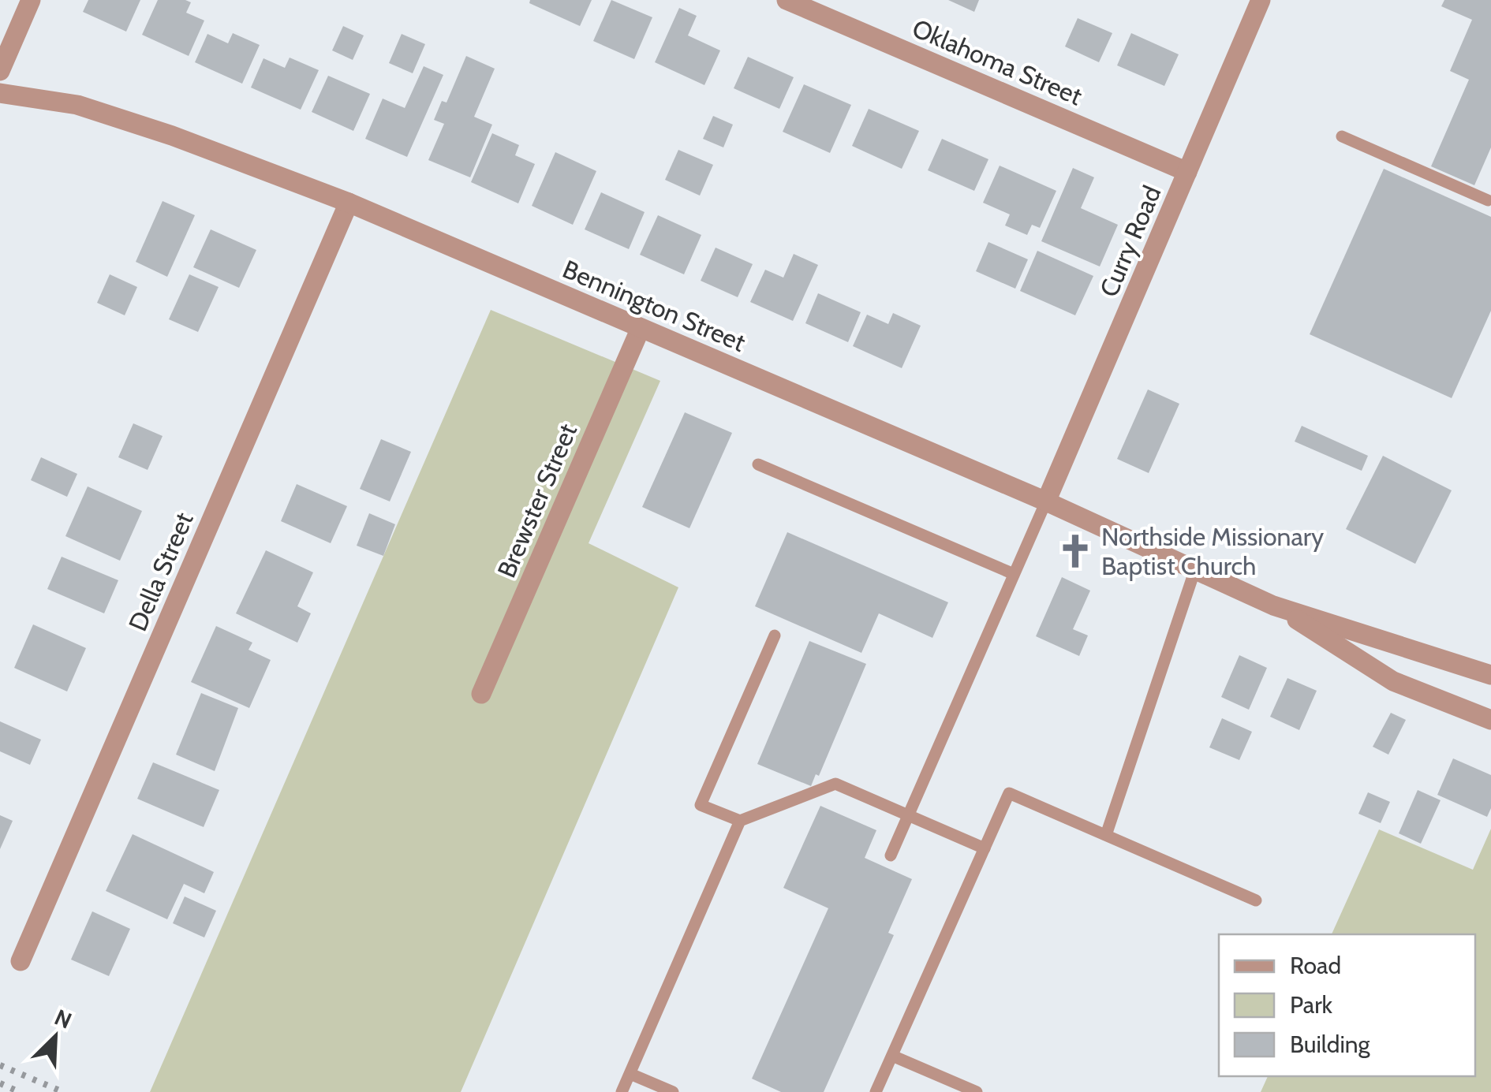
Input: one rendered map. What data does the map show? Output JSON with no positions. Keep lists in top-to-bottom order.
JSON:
{
  "streets": {
    "street": [
      "Oklahoma Street",
      "Curry Road",
      "Bennington Street",
      "Brewster Street",
      "Della Street"
    ]
  },
  "crossings": [
    ["Oklahoma Street", "Curry Road"],
    ["Curry Road", "Bennington Street"],
    ["Bennington Street", "Brewster Street"],
    ["Bennington Street", "Della Street"]
  ],
  "places": {
    "church": ["Northside Missionary Baptist Church"]
  },
  "legend": ["Road", "Park", "Building"],
  "north": "top right"
}
